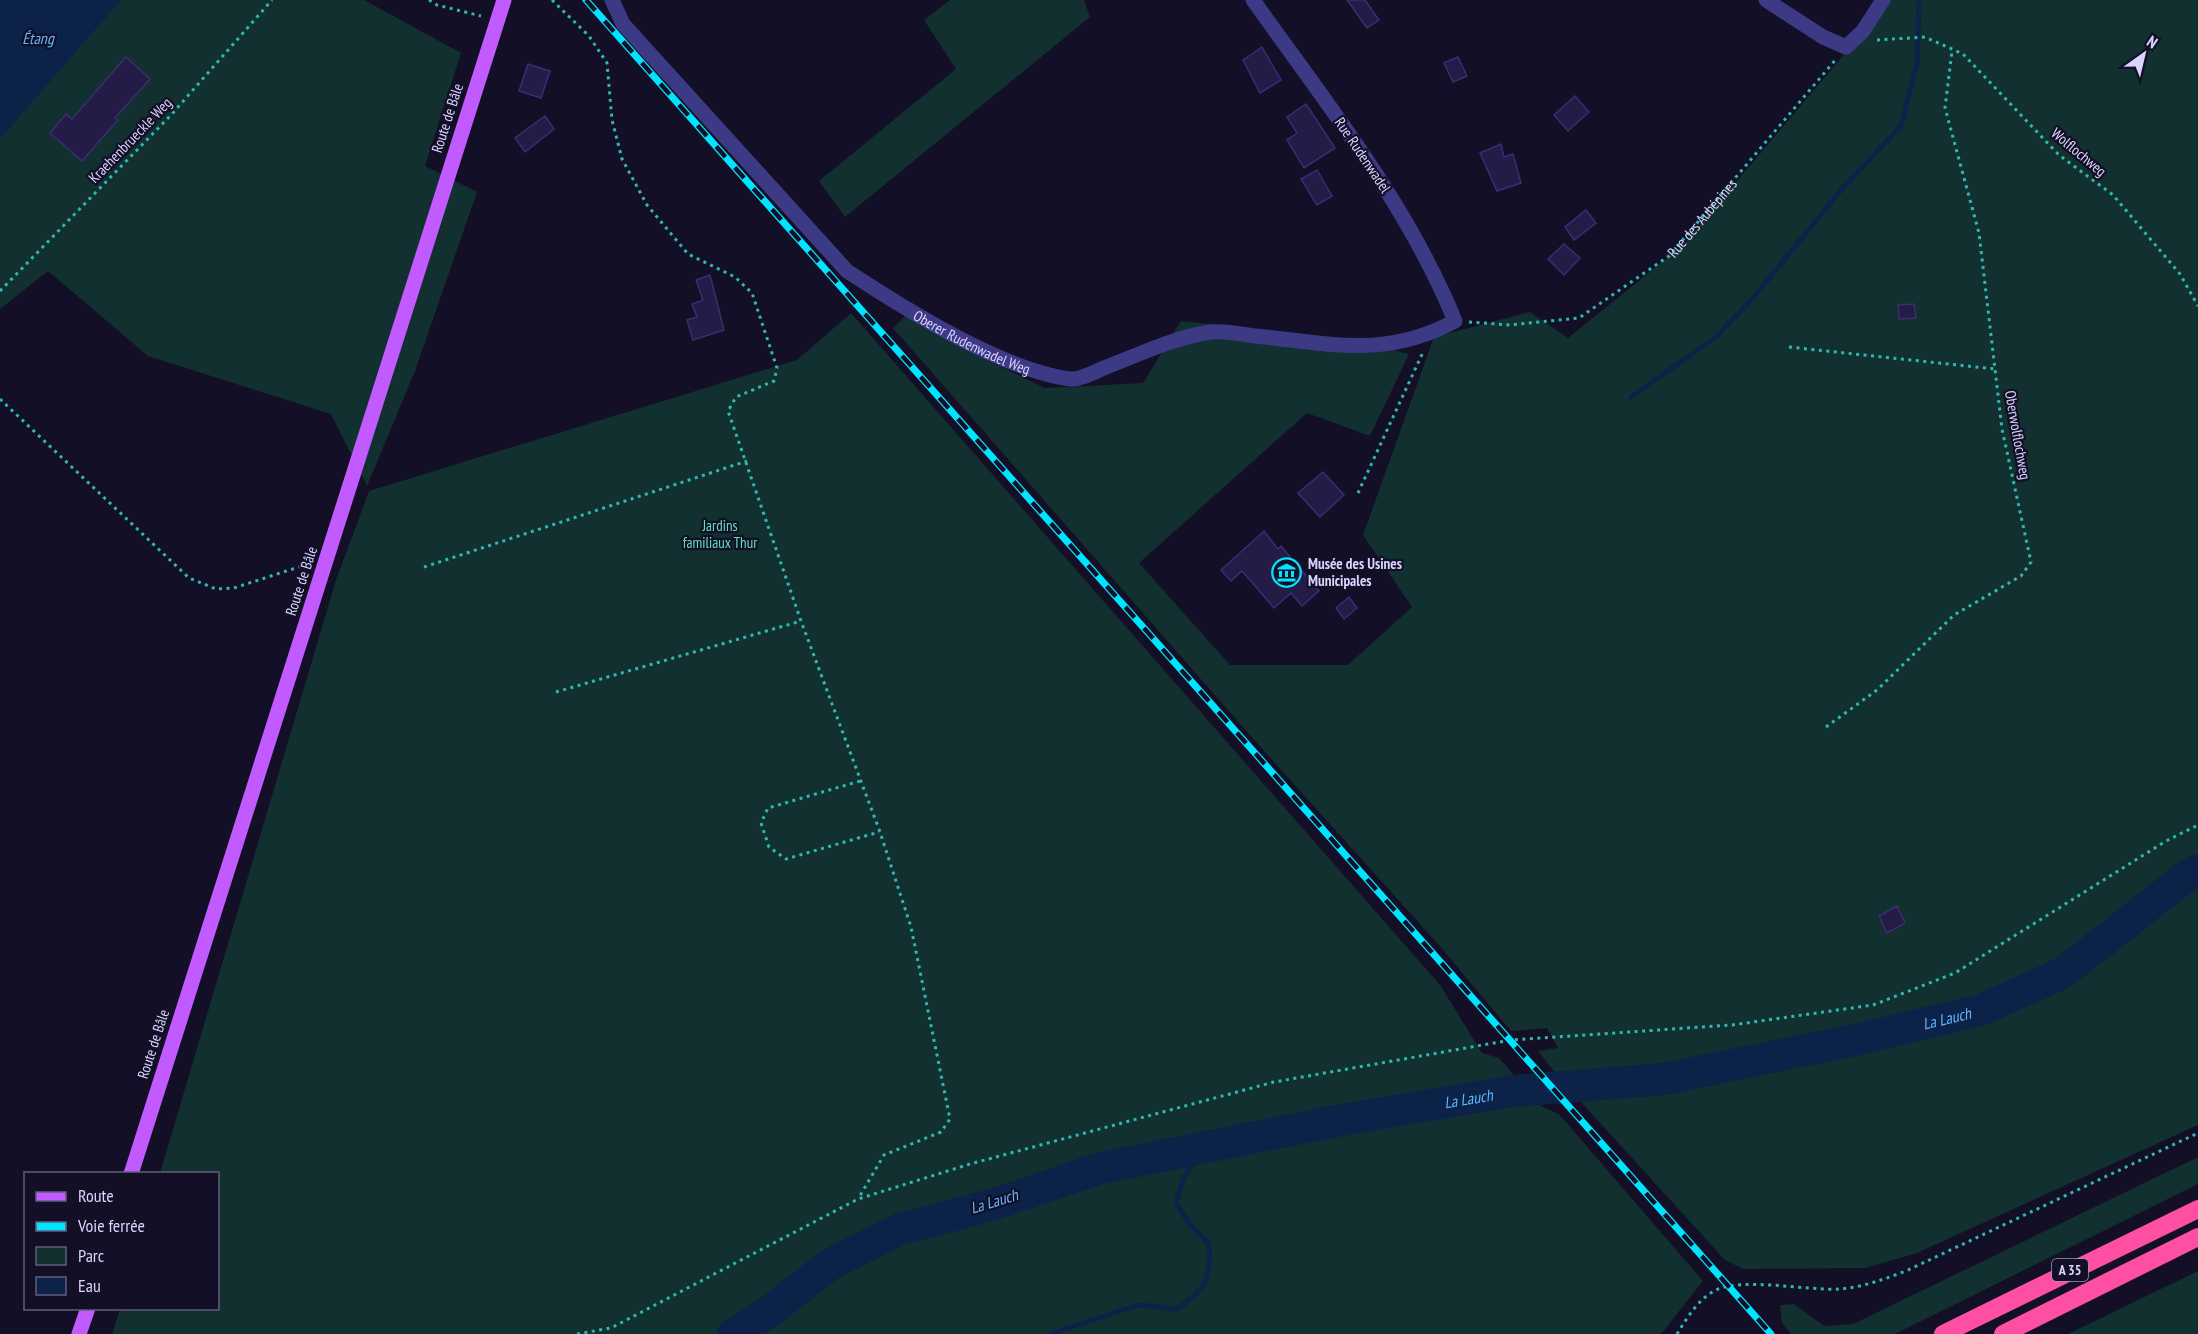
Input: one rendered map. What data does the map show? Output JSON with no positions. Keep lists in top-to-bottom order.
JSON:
{
  "streets": {
    "highway": ["A 35"],
    "main road": ["Route de Bâle"],
    "street": ["Rue Rudenwadel", "Oberer Rudenwadel Weg"],
    "path": [
      "Kraehenbrueckle Weg",
      "Wolflochweg",
      "Rue des Aubépines",
      "Oberwolflochweg"
    ]
  },
  "crossings": [
    ["Wolflochweg", "Oberwolflochweg"],
    ["Rue Rudenwadel", "Rue des Aubépines"],
    ["Rue Rudenwadel", "Oberer Rudenwadel Weg"],
    ["Rue des Aubépines", "Oberer Rudenwadel Weg"]
  ],
  "water": ["Étang", "La Lauch"],
  "parks": ["Jardins familiaux Thur"],
  "places": {
    "museum": ["Musée des Usines Municipales"]
  },
  "legend": [
    "Route",
    "Voie ferrée",
    "Parc",
    "Eau"
  ],
  "north": "top right"
}
